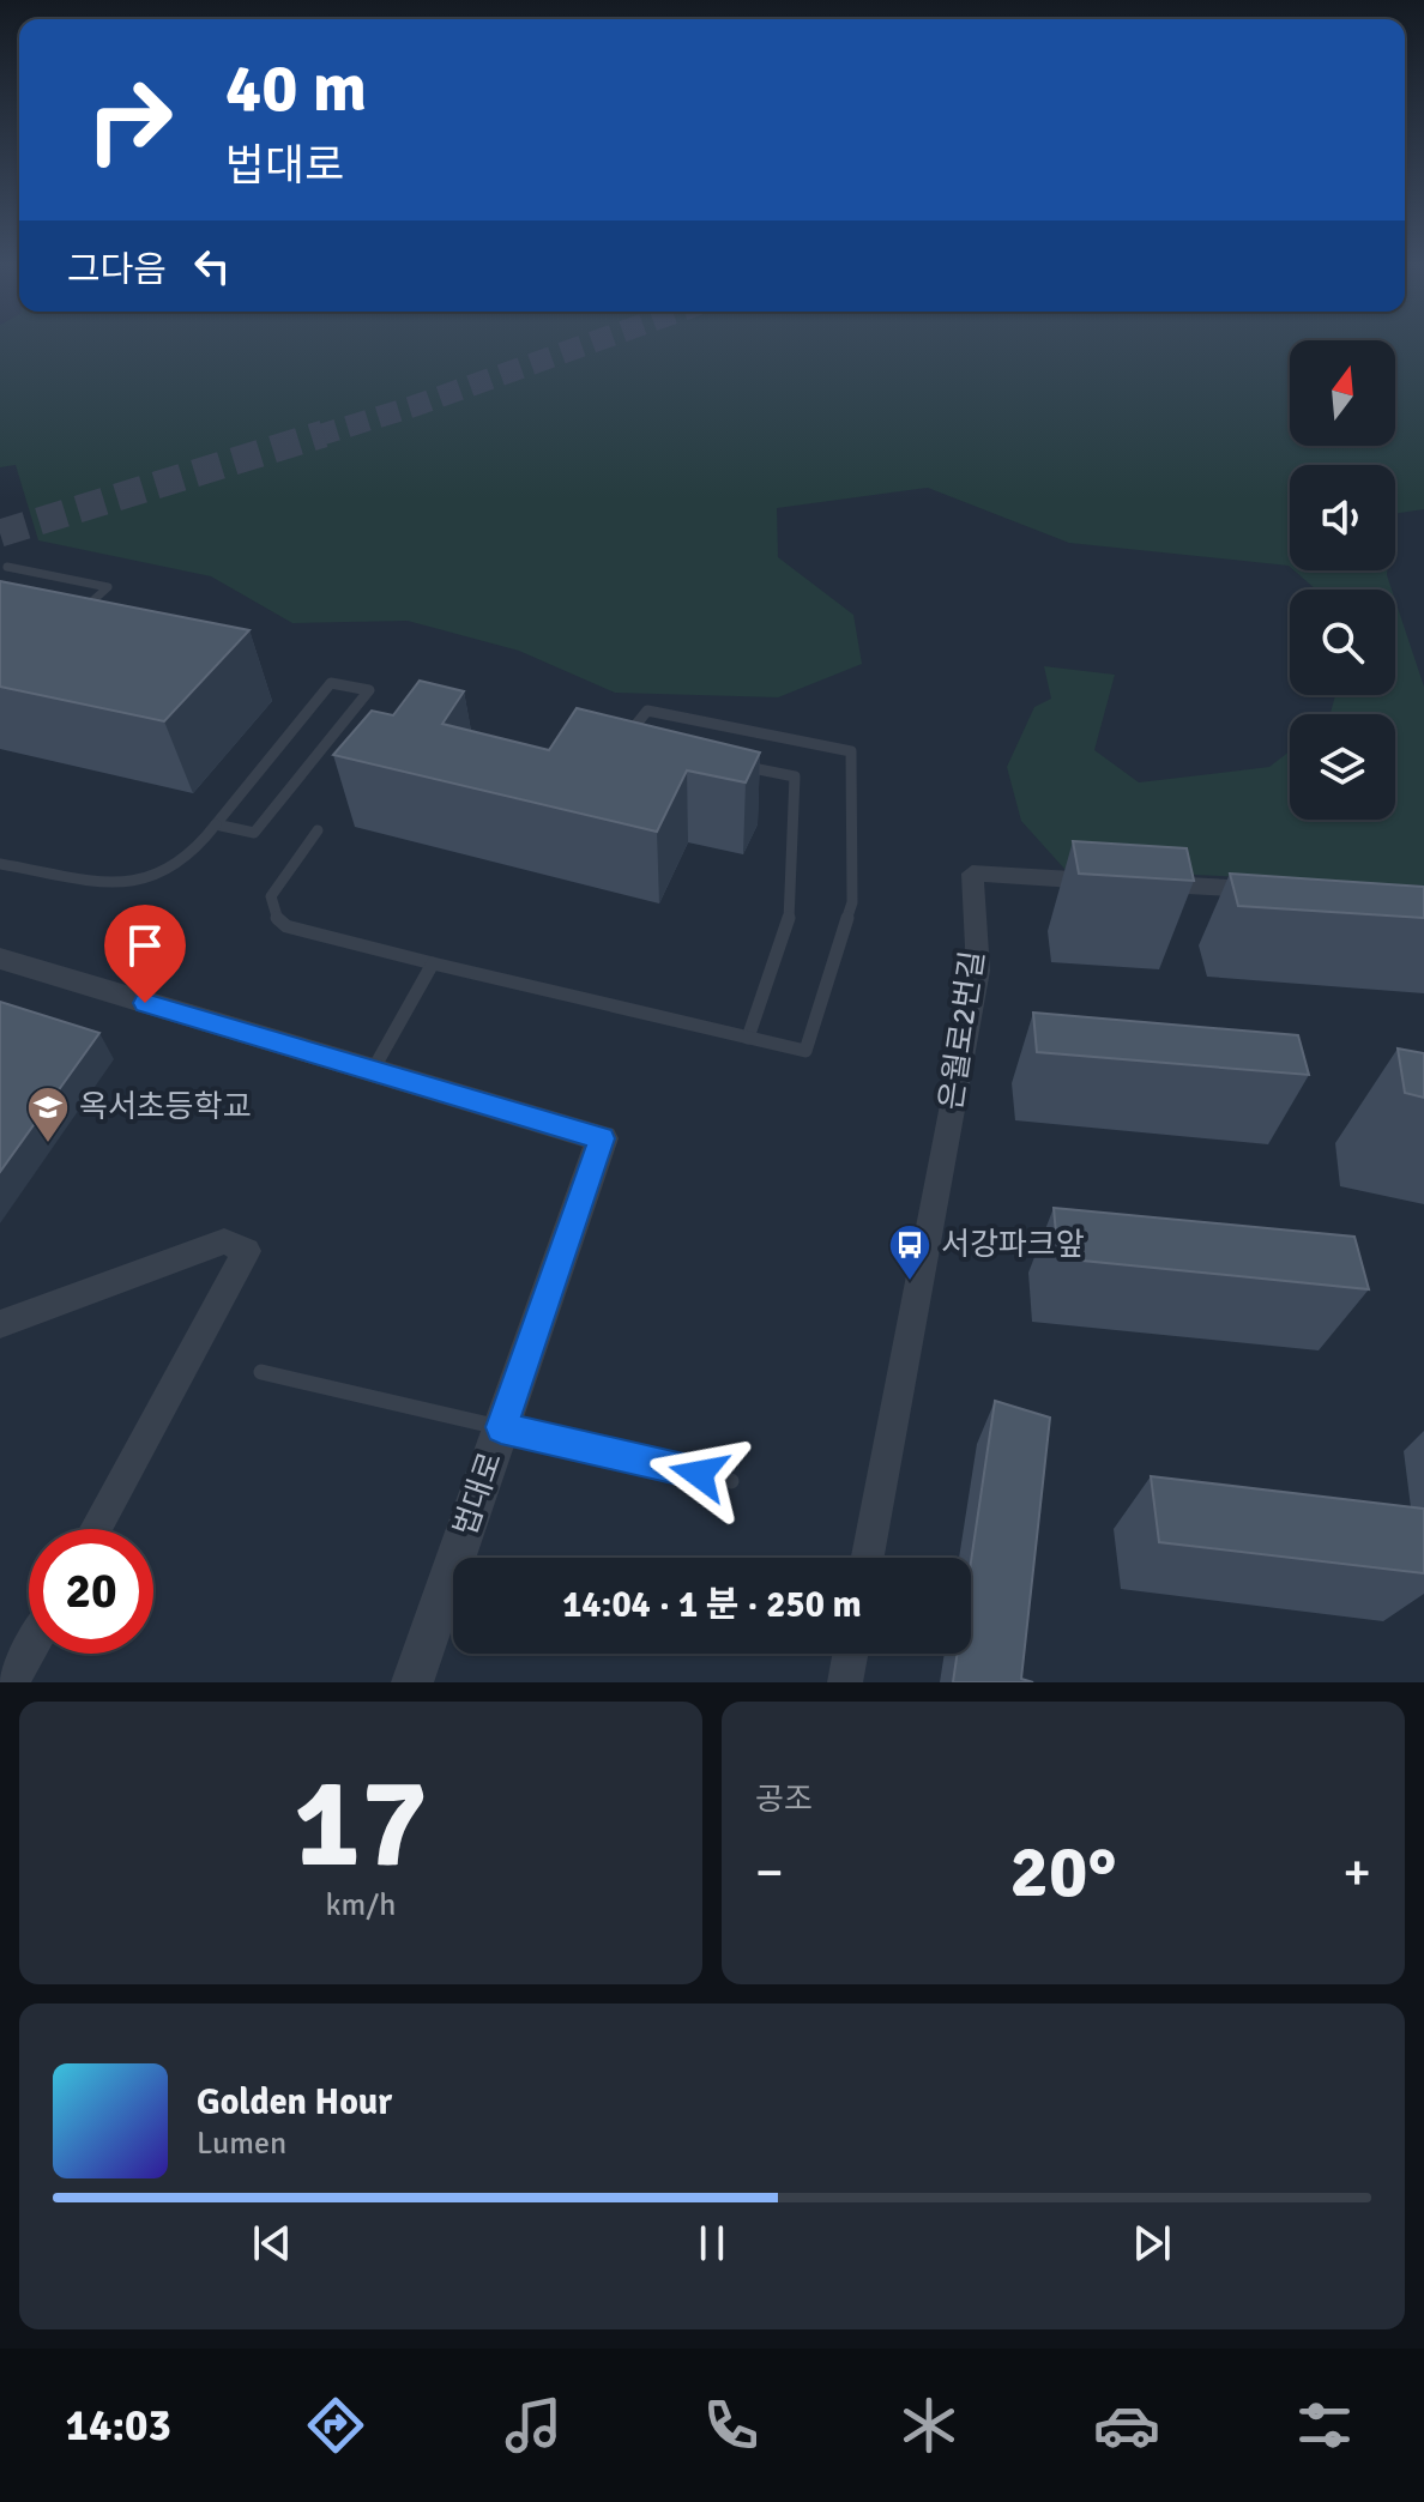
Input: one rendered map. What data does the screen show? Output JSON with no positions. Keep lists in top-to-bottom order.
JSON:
{
  "streets": {
    "street": ["은월로2번길", "법대로"]
  },
  "places": {
    "school or university": ["옥서초등학교"],
    "bus stop": ["서강파크앞"]
  },
  "north": "top",
  "page": {
    "turn": ["40 m", "법대로"],
    "then": "그다음",
    "limit": "20",
    "trip": "14:04 · 1 분 · 250 m",
    "tile": [
      ["17", "km/h"],
      "공조"
    ],
    "heat": ["−", "20°", "+"],
    "song": ["Golden Hour", "Lumen"],
    "tabs": "14:03"
  }
}
